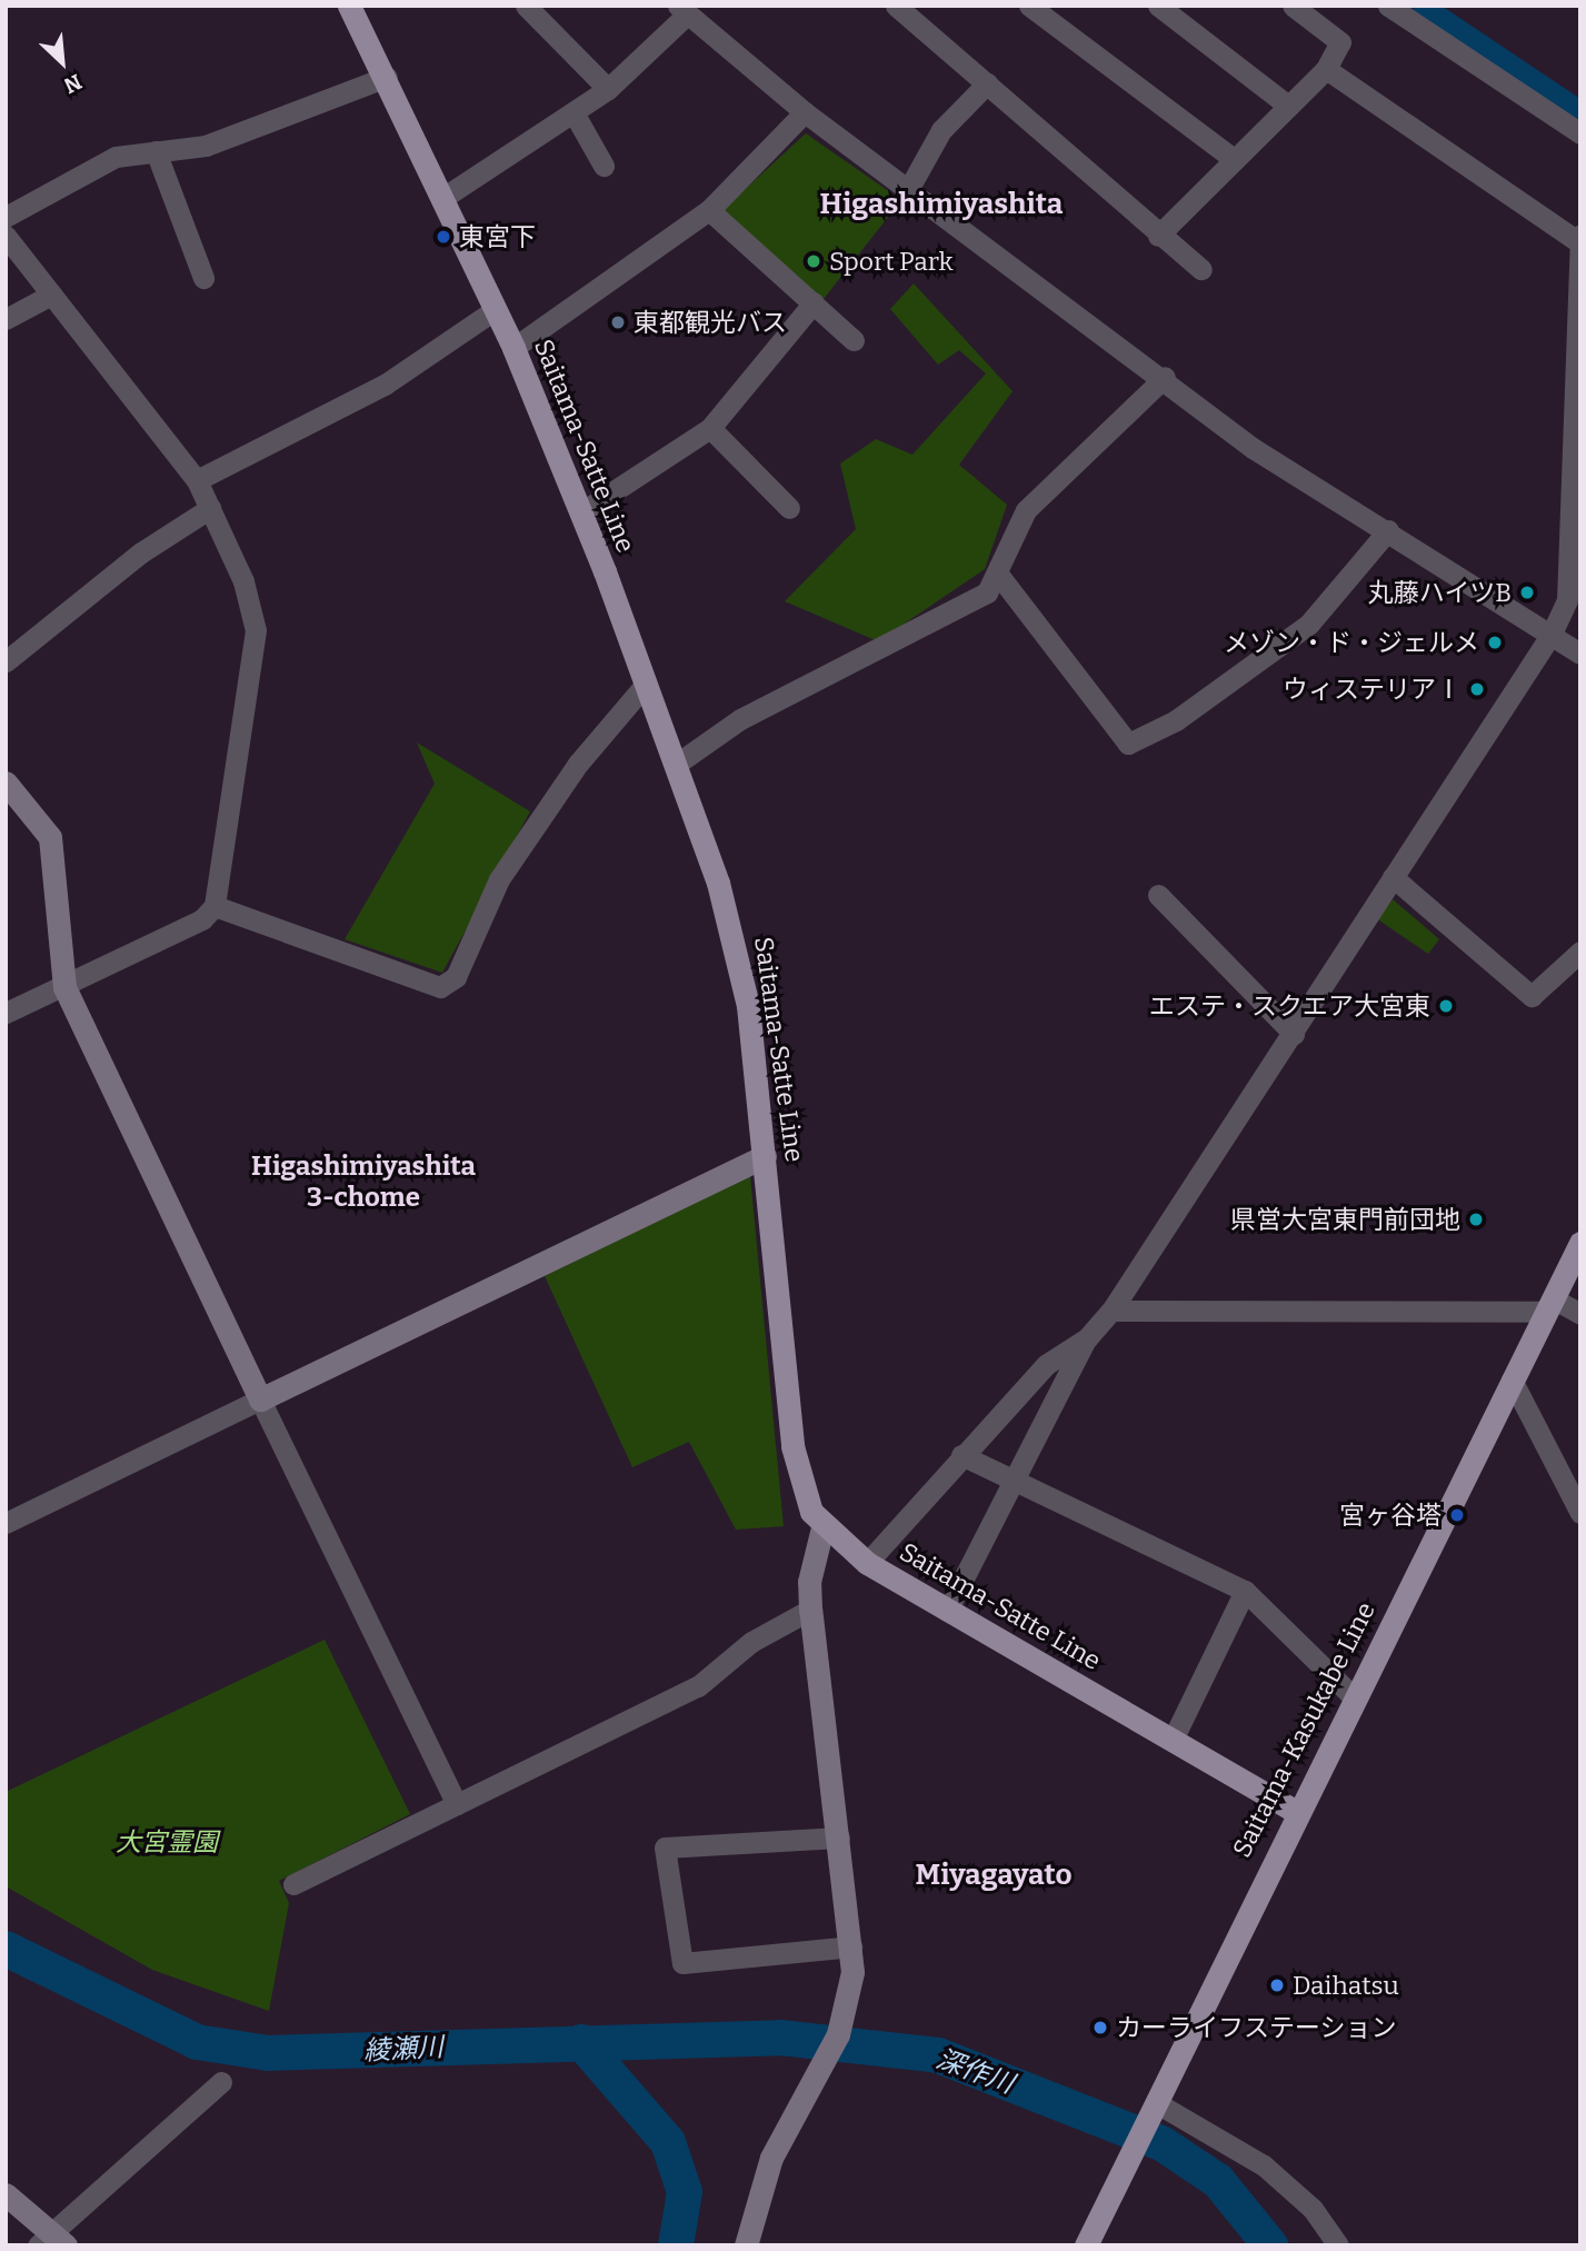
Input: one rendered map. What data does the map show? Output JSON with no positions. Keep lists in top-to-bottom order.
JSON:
{
  "streets": {
    "main road": ["Saitama-Satte Line", "Saitama-Kasukabe Line"]
  },
  "crossings": [
    ["Saitama-Satte Line", "Saitama-Kasukabe Line"]
  ],
  "districts": ["Higashimiyashita", "Higashimiyashita 3-chome", "Miyagayato"],
  "water": ["綾瀬川", "深作川"],
  "parks": ["大宮霊園"],
  "places": [
    "東宮下",
    "Sport Park",
    "東都観光バス",
    "丸藤ハイツB",
    "メゾン・ド・ジェルメ",
    "ウィステリアⅠ",
    "エステ・スクエア大宮東",
    "県営大宮東門前団地",
    "宮ヶ谷塔",
    "Daihatsu",
    "カーライフステーション"
  ],
  "north": "bottom right"
}
